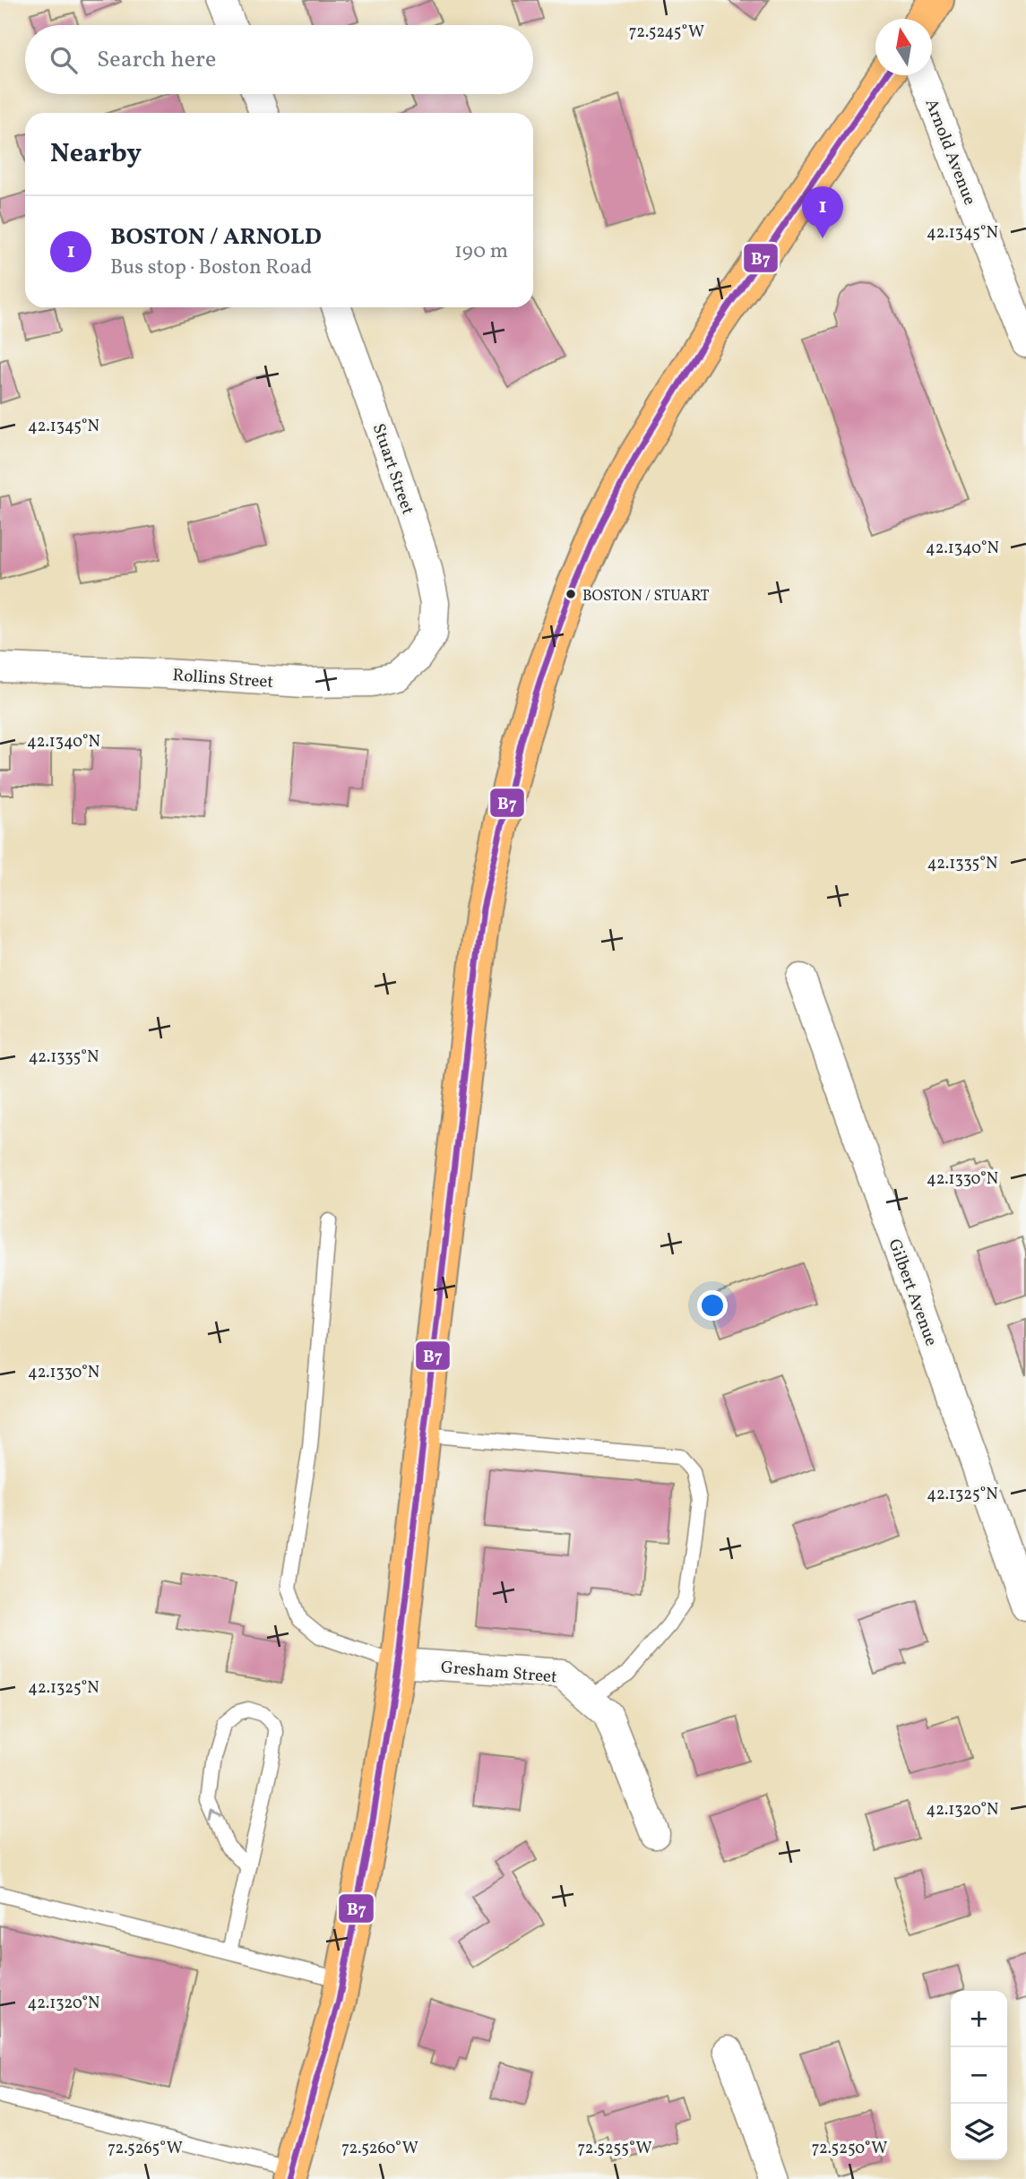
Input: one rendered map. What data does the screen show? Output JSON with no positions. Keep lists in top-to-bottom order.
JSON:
{
  "streets": {
    "street": [
      "Arnold Avenue",
      "Stuart Street",
      "Rollins Street",
      "Gilbert Avenue",
      "Gresham Street"
    ]
  },
  "crossings": [
    ["Stuart Street", "Rollins Street"]
  ],
  "places": ["BOSTON / STUART"],
  "lines": ["transit line B7"],
  "north": "top",
  "page": {
    "search": "Search here",
    "heading": "Nearby",
    "pins": "1",
    "list": [
      {
        "mark": "1",
        "name": "BOSTON / ARNOLD",
        "note": "Bus stop · Boston Road",
        "value": "190 m"
      }
    ],
    "map_buttons": ["+", "−"]
  },
  "coordinates": [
    "72.5245°W",
    "42.1345°N",
    "42.1340°N",
    "42.1335°N",
    "42.1330°N",
    "42.1325°N",
    "42.1320°N",
    "72.5265°W",
    "72.5260°W",
    "72.5255°W",
    "72.5250°W"
  ]
}
